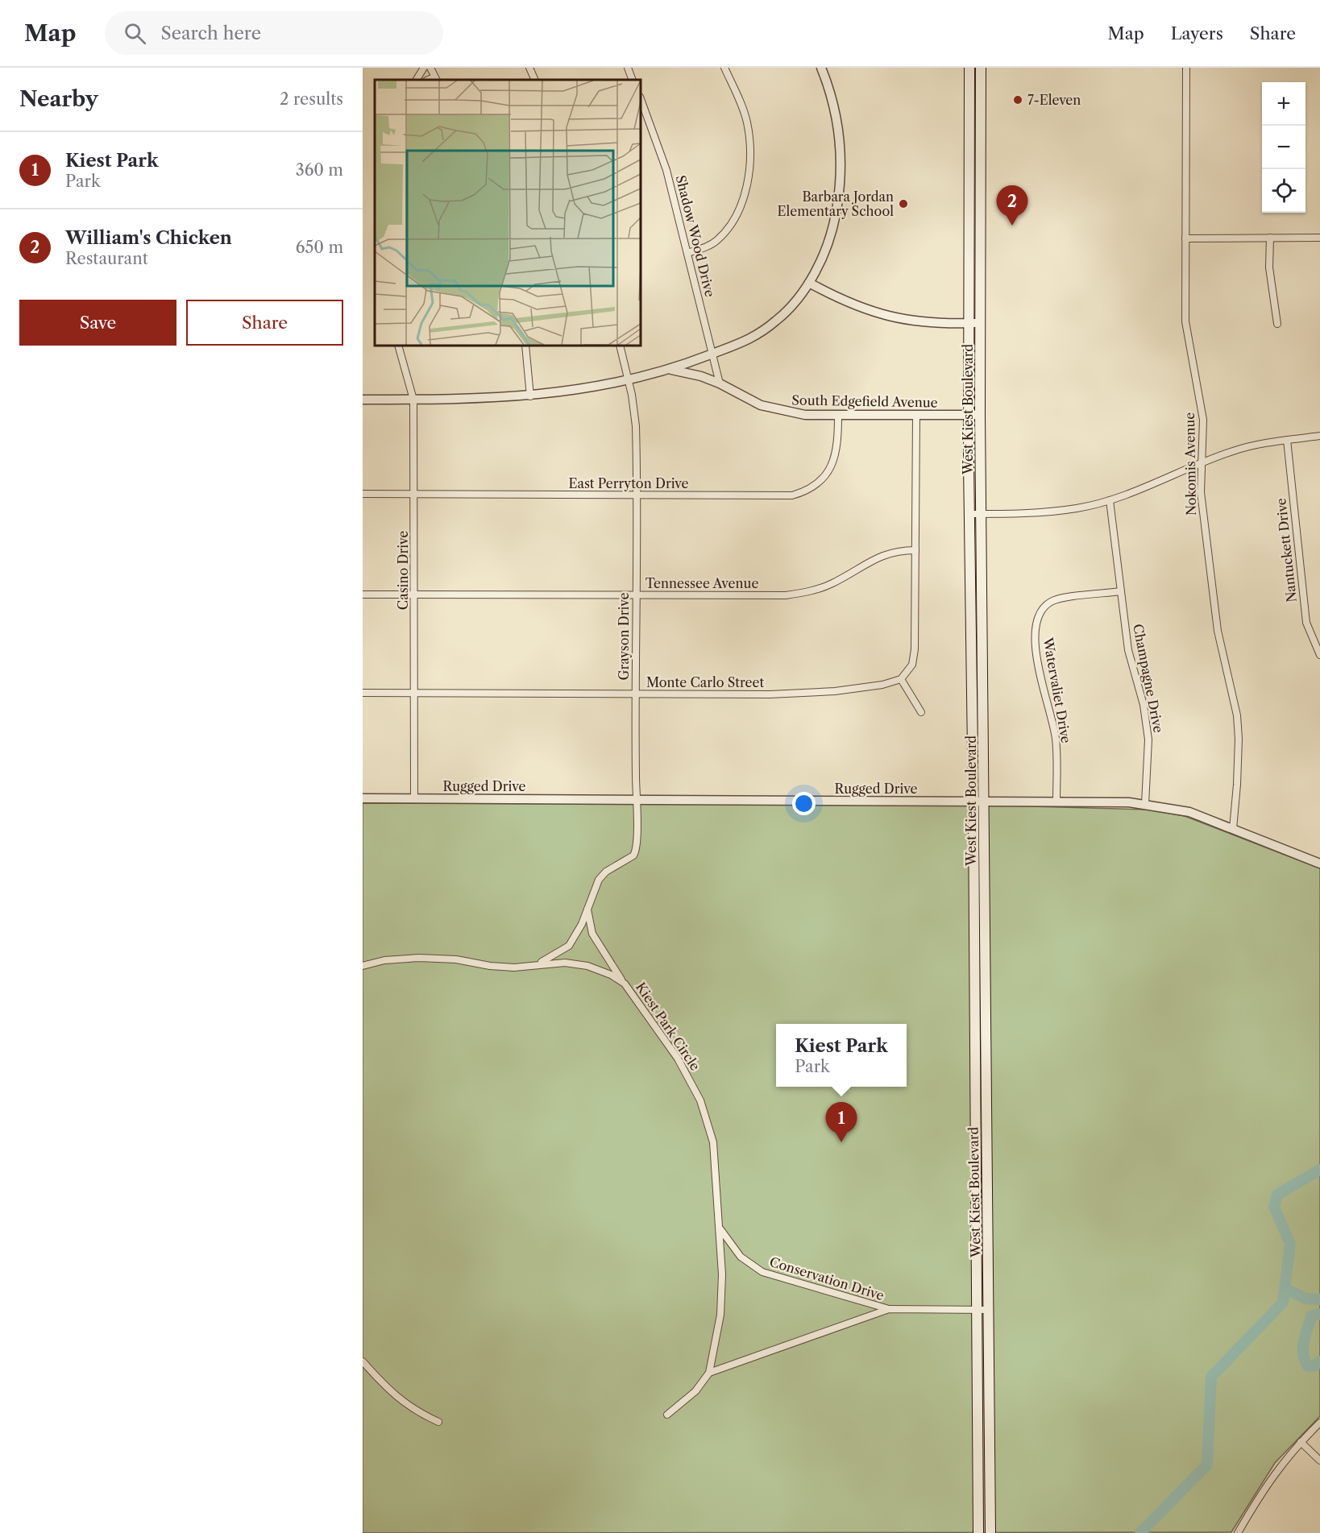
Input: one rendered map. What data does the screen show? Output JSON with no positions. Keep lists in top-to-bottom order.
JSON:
{
  "streets": {
    "main road": ["West Kiest Boulevard"],
    "street": [
      "Shadow Wood Drive",
      "South Edgefield Avenue",
      "Nokomis Avenue",
      "East Perryton Drive",
      "Nantuckett Drive",
      "Casino Drive",
      "Tennessee Avenue",
      "Grayson Drive",
      "Champagne Drive",
      "Monte Carlo Street",
      "Watervaliet Drive",
      "Rugged Drive",
      "Kiest Park Circle",
      "Conservation Drive"
    ]
  },
  "crossings": [
    ["Shadow Wood Drive", "South Edgefield Avenue"],
    ["South Edgefield Avenue", "West Kiest Boulevard"],
    ["South Edgefield Avenue", "East Perryton Drive"],
    ["South Edgefield Avenue", "Casino Drive"],
    ["South Edgefield Avenue", "Grayson Drive"],
    ["West Kiest Boulevard", "Rugged Drive"],
    ["West Kiest Boulevard", "Conservation Drive"],
    ["Nokomis Avenue", "Rugged Drive"],
    ["East Perryton Drive", "Casino Drive"],
    ["East Perryton Drive", "Grayson Drive"],
    ["Casino Drive", "Tennessee Avenue"],
    ["Casino Drive", "Monte Carlo Street"],
    ["Casino Drive", "Rugged Drive"],
    ["Tennessee Avenue", "Grayson Drive"],
    ["Grayson Drive", "Monte Carlo Street"],
    ["Grayson Drive", "Rugged Drive"],
    ["Grayson Drive", "Kiest Park Circle"],
    ["Champagne Drive", "Watervaliet Drive"],
    ["Champagne Drive", "Rugged Drive"],
    ["Watervaliet Drive", "Rugged Drive"],
    ["Kiest Park Circle", "Conservation Drive"]
  ],
  "places": ["7-Eleven", "Barbara Jordan Elementary School"],
  "page": {
    "header": "Map",
    "search": "Search here",
    "nav": ["Map", "Layers", "Share"],
    "heading": ["Nearby", "2 results"],
    "map_buttons": ["+", "−"],
    "list": [
      {
        "mark": "1",
        "name": "Kiest Park",
        "note": "Park",
        "value": "360 m"
      },
      {
        "mark": "2",
        "name": "William's Chicken",
        "note": "Restaurant",
        "value": "650 m"
      }
    ],
    "pins": ["2", "1"],
    "buttons": ["Save", "Share"],
    "popup": ["Kiest Park", "Park"]
  }
}
